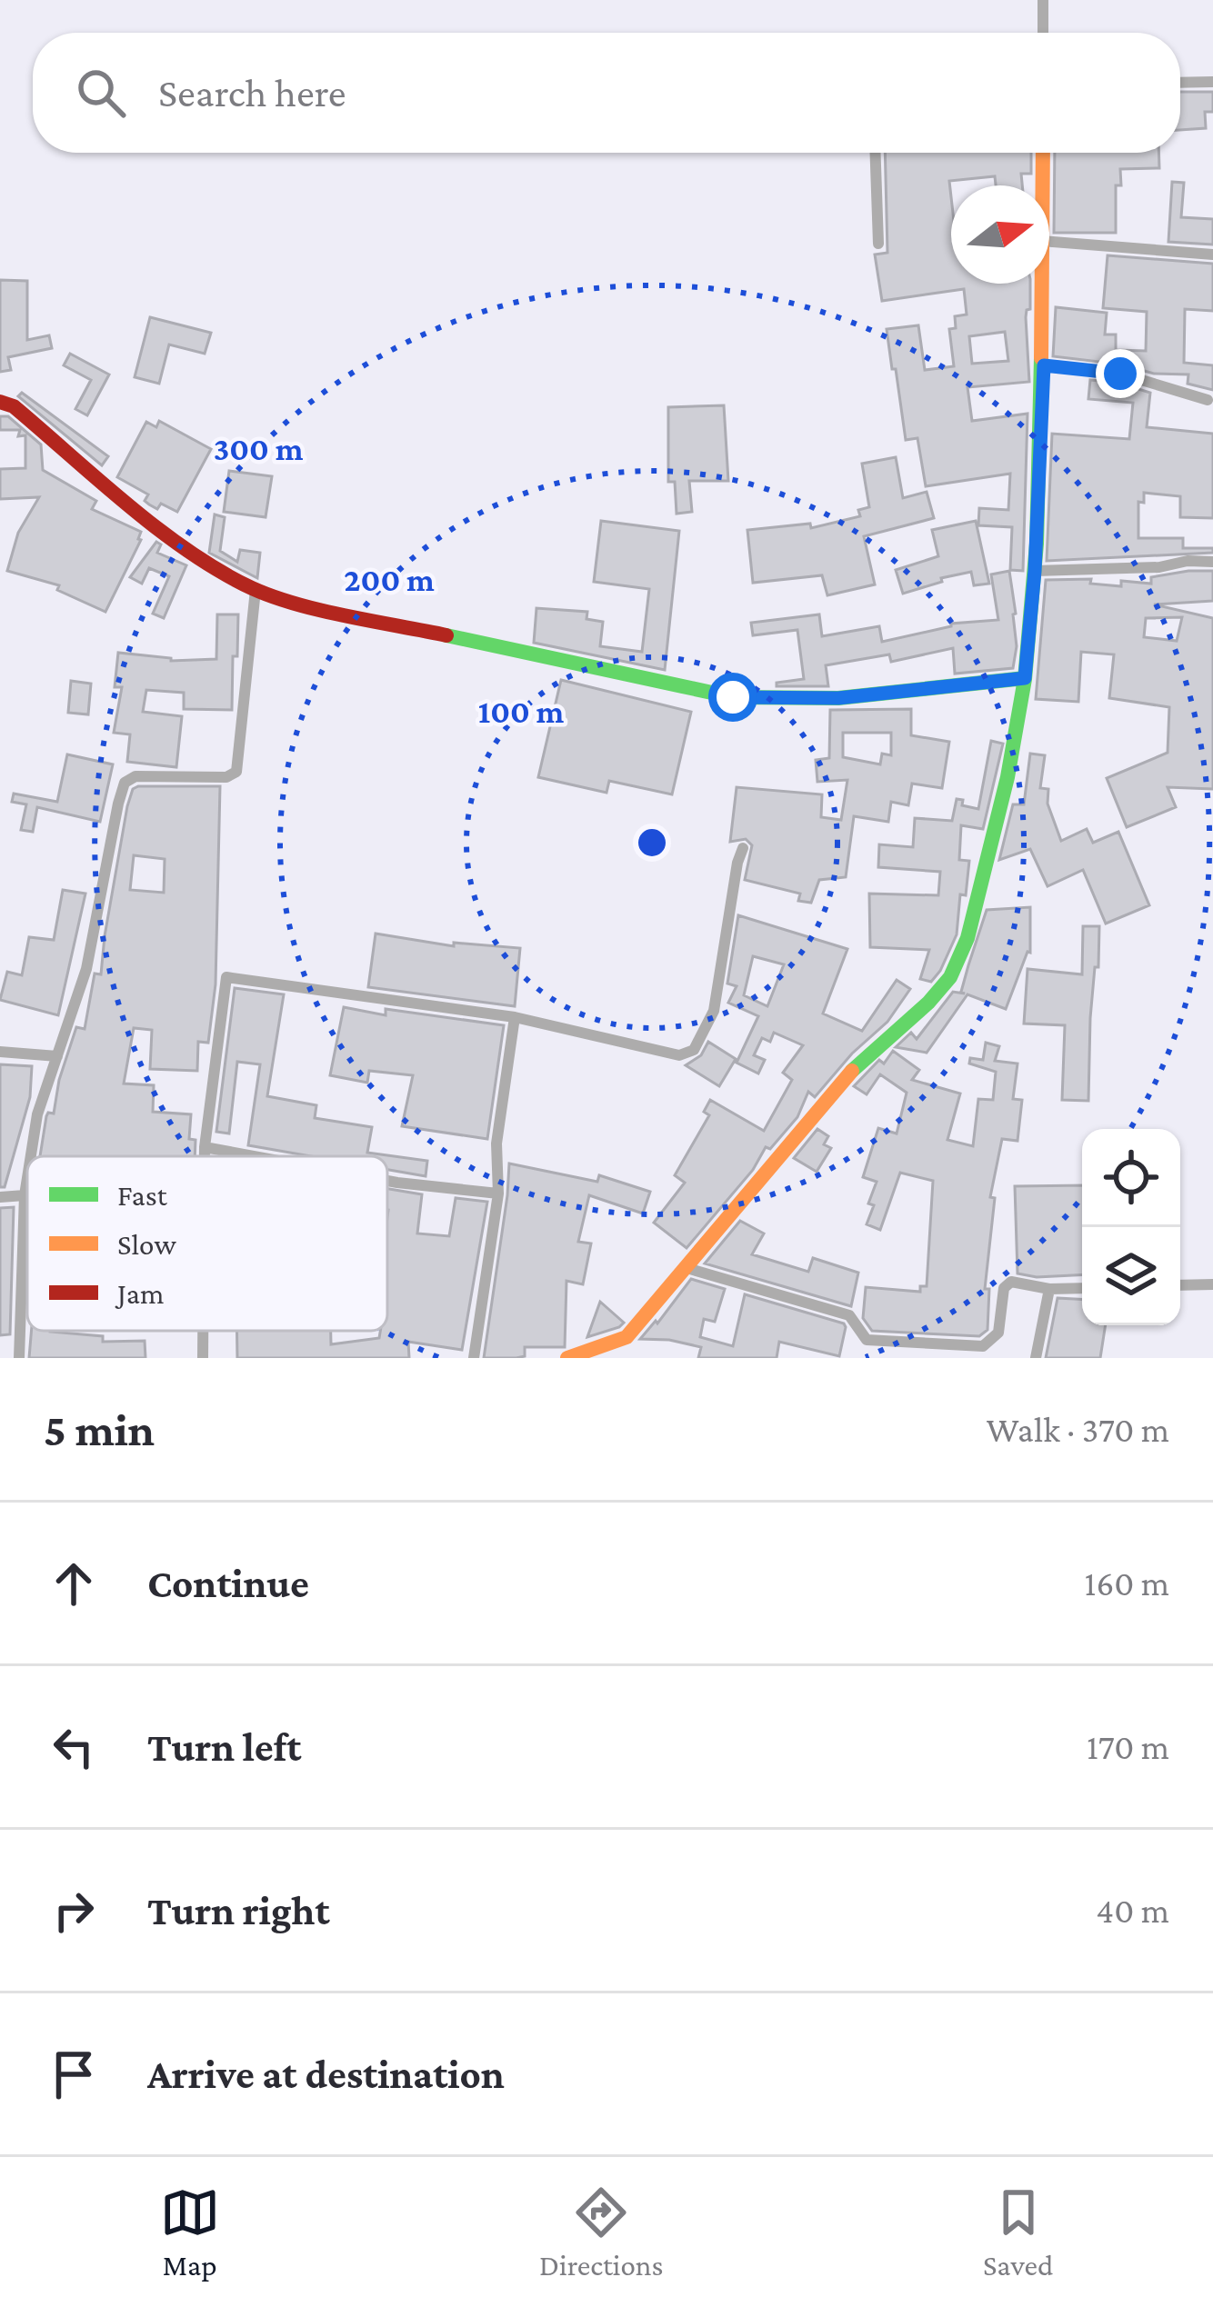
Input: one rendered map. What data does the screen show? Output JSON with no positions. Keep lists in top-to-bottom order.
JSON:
{
  "legend": ["Fast", "Slow", "Jam"],
  "north": "right",
  "page": {
    "search": "Search here",
    "heading": ["5 min", "Walk · 370 m"],
    "list": [
      ["Continue", "160 m"],
      ["Turn left", "170 m"],
      ["Turn right", "40 m"],
      "Arrive at destination"
    ],
    "nav": ["Map", "Directions", "Saved"]
  },
  "rings": ["300 m", "200 m", "100 m"]
}
